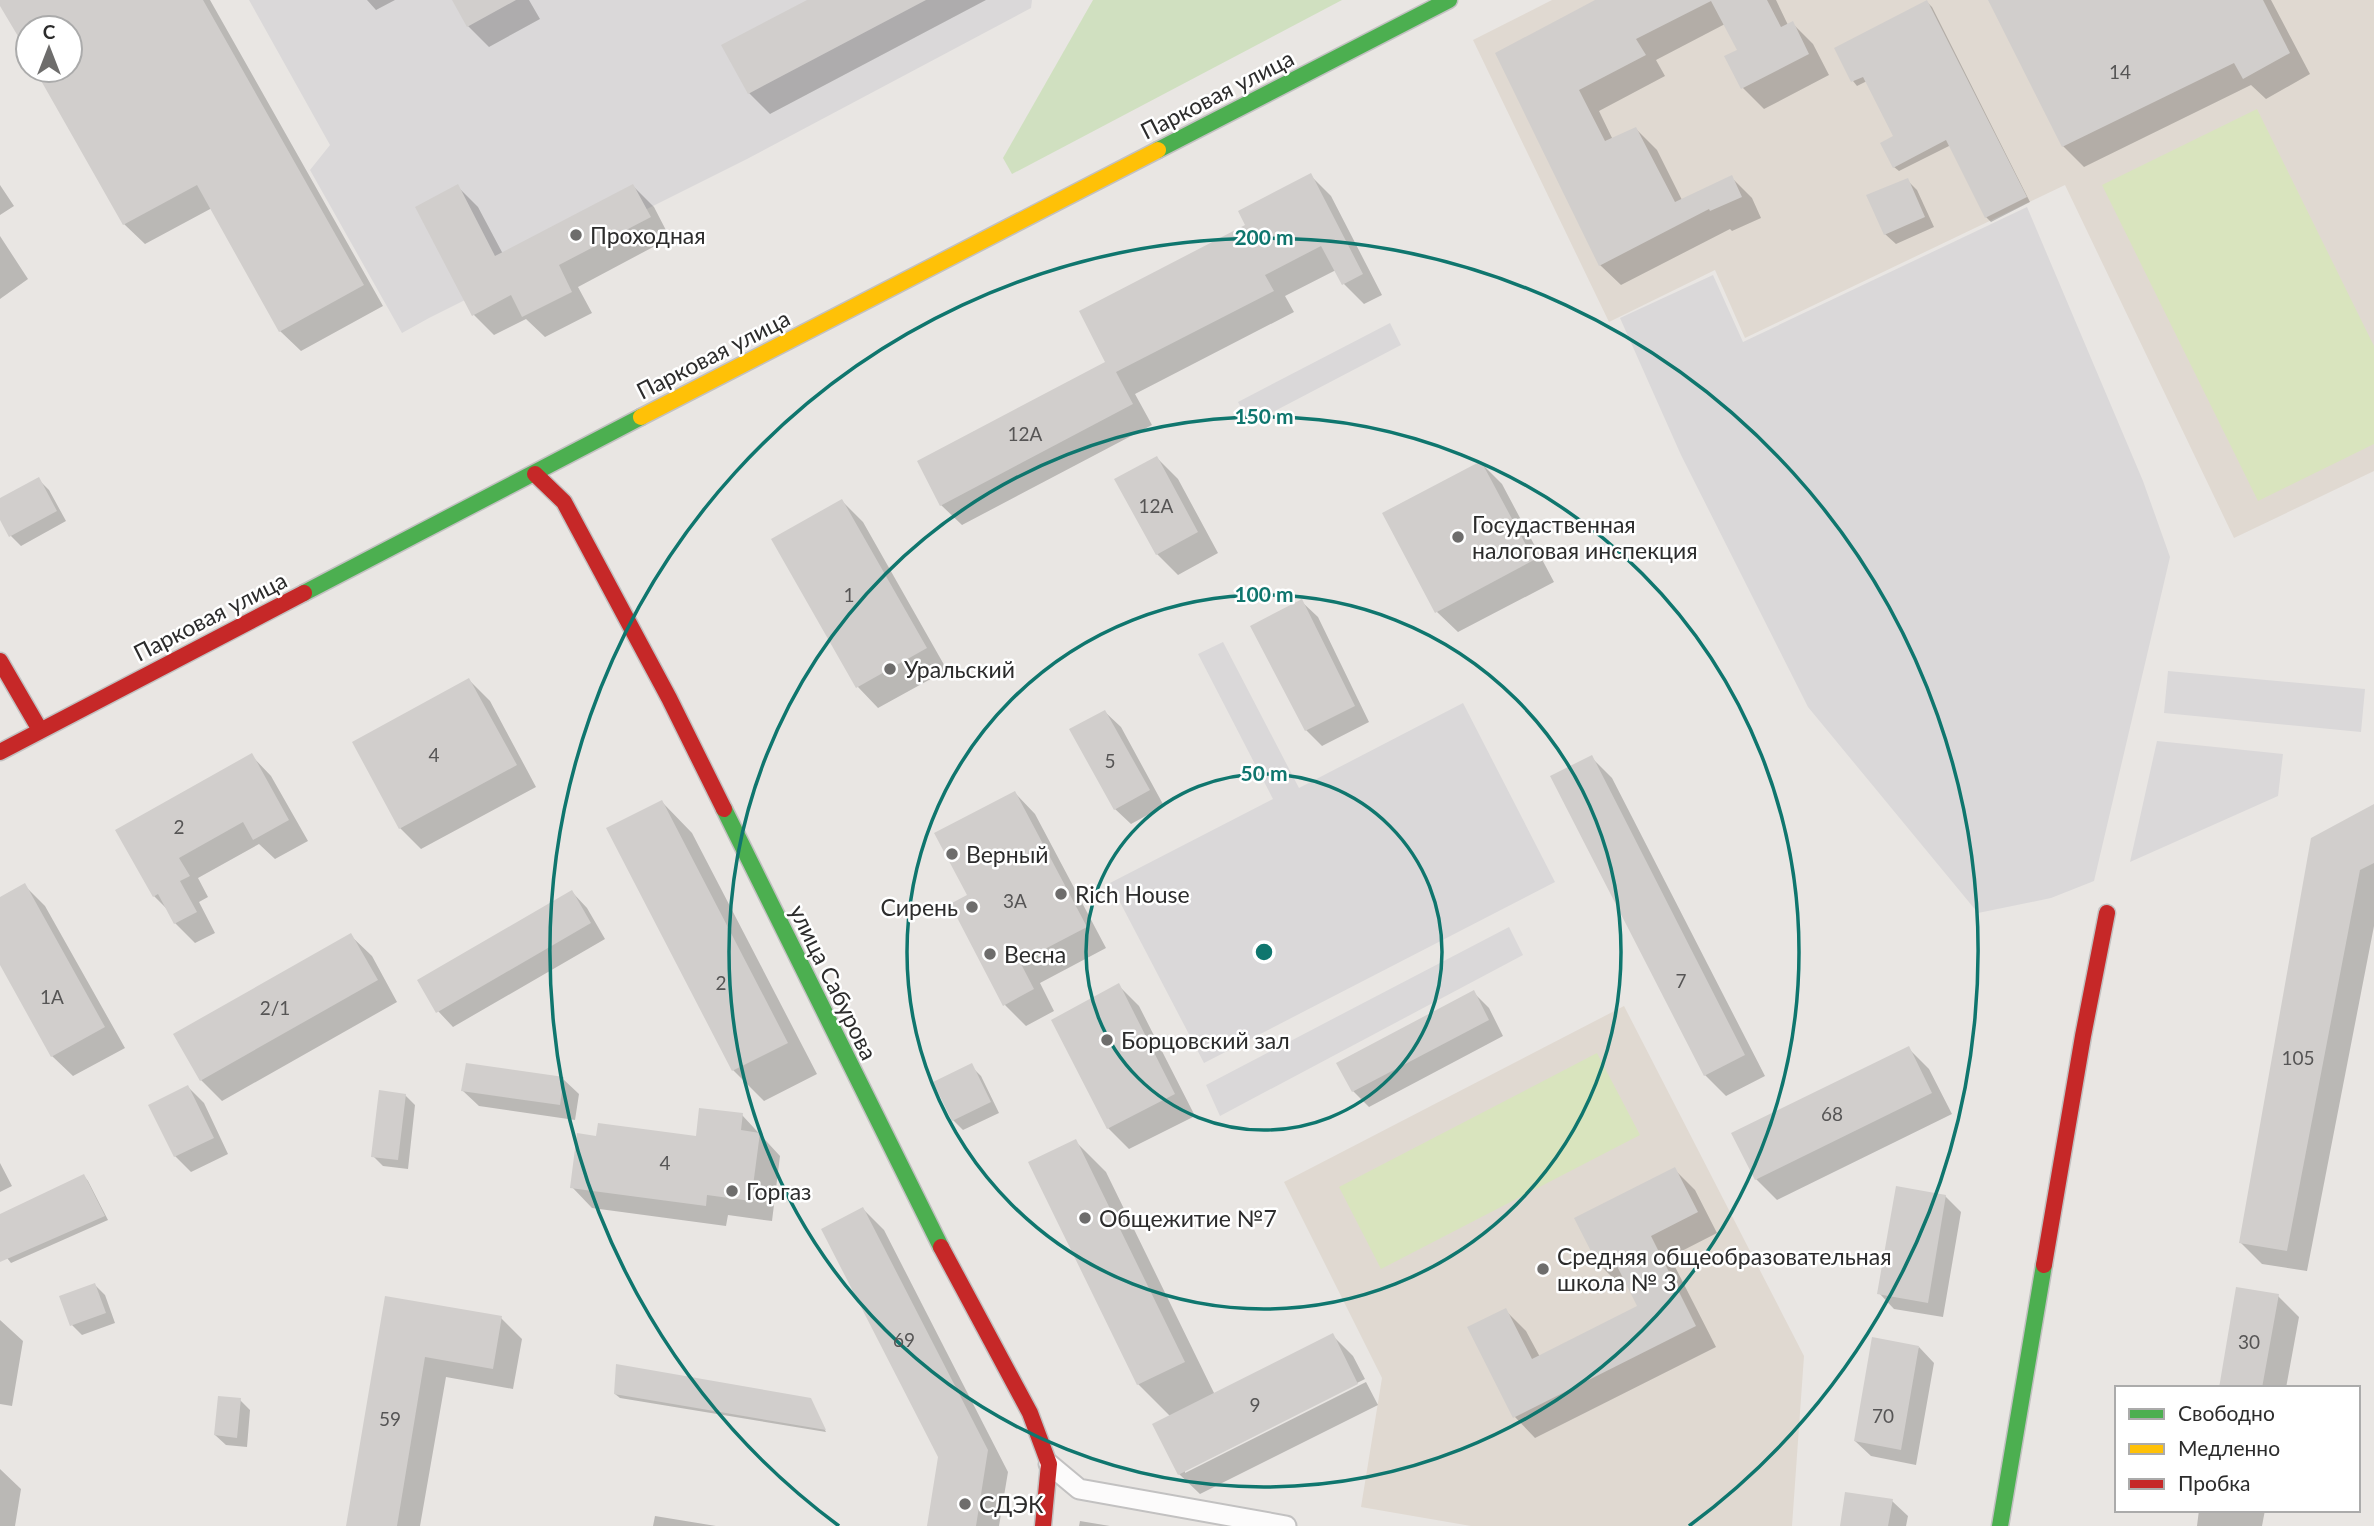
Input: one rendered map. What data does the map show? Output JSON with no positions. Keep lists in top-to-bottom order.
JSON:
{
  "streets": {
    "street": ["Парковая улица", "улица Сабурова"]
  },
  "crossings": [
    ["Парковая улица", "улица Сабурова"]
  ],
  "places": [
    "Проходная",
    "Госудаственная налоговая инспекция",
    "Уральский",
    "Верный",
    "Rich House",
    "Сирень",
    "Весна",
    "Борцовский зал",
    "Горгаз",
    "Общежитие №7",
    "Средняя общеобразовательная школа № 3",
    "СДЭК"
  ],
  "house_numbers": [
    "14",
    "12А",
    "12А",
    "1",
    "4",
    "5",
    "2",
    "3А",
    "7",
    "2",
    "1А",
    "2/1",
    "105",
    "68",
    "4",
    "69",
    "30",
    "9",
    "70",
    "59"
  ],
  "legend": ["Свободно", "Медленно", "Пробка"],
  "north": "top",
  "rings": [
    "200 m",
    "150 m",
    "100 m",
    "50 m"
  ]
}
